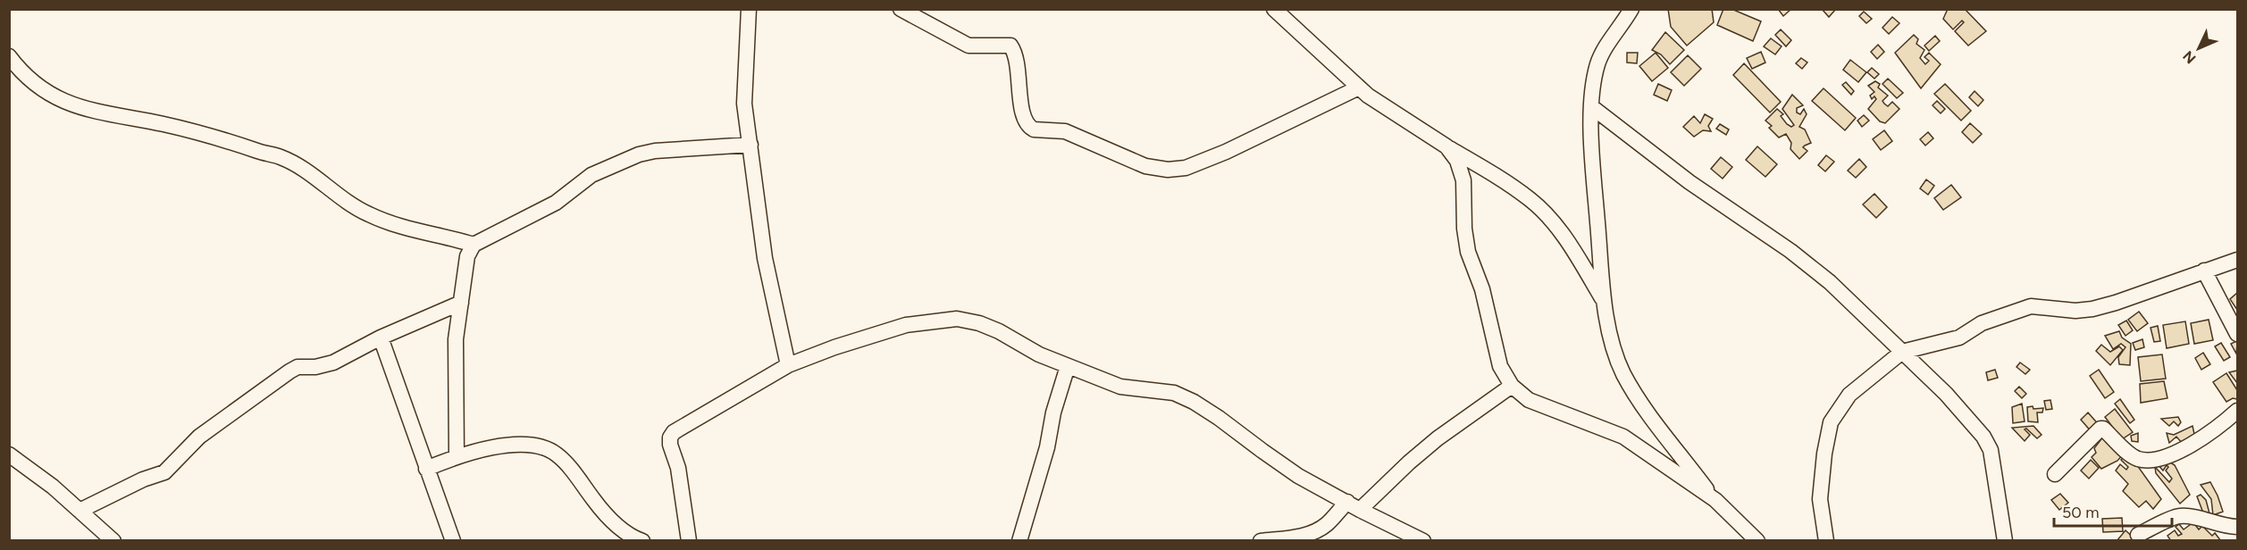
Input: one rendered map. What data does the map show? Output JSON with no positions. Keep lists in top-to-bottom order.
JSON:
{
  "scale_bar": "50 m",
  "north": "bottom left"
}
